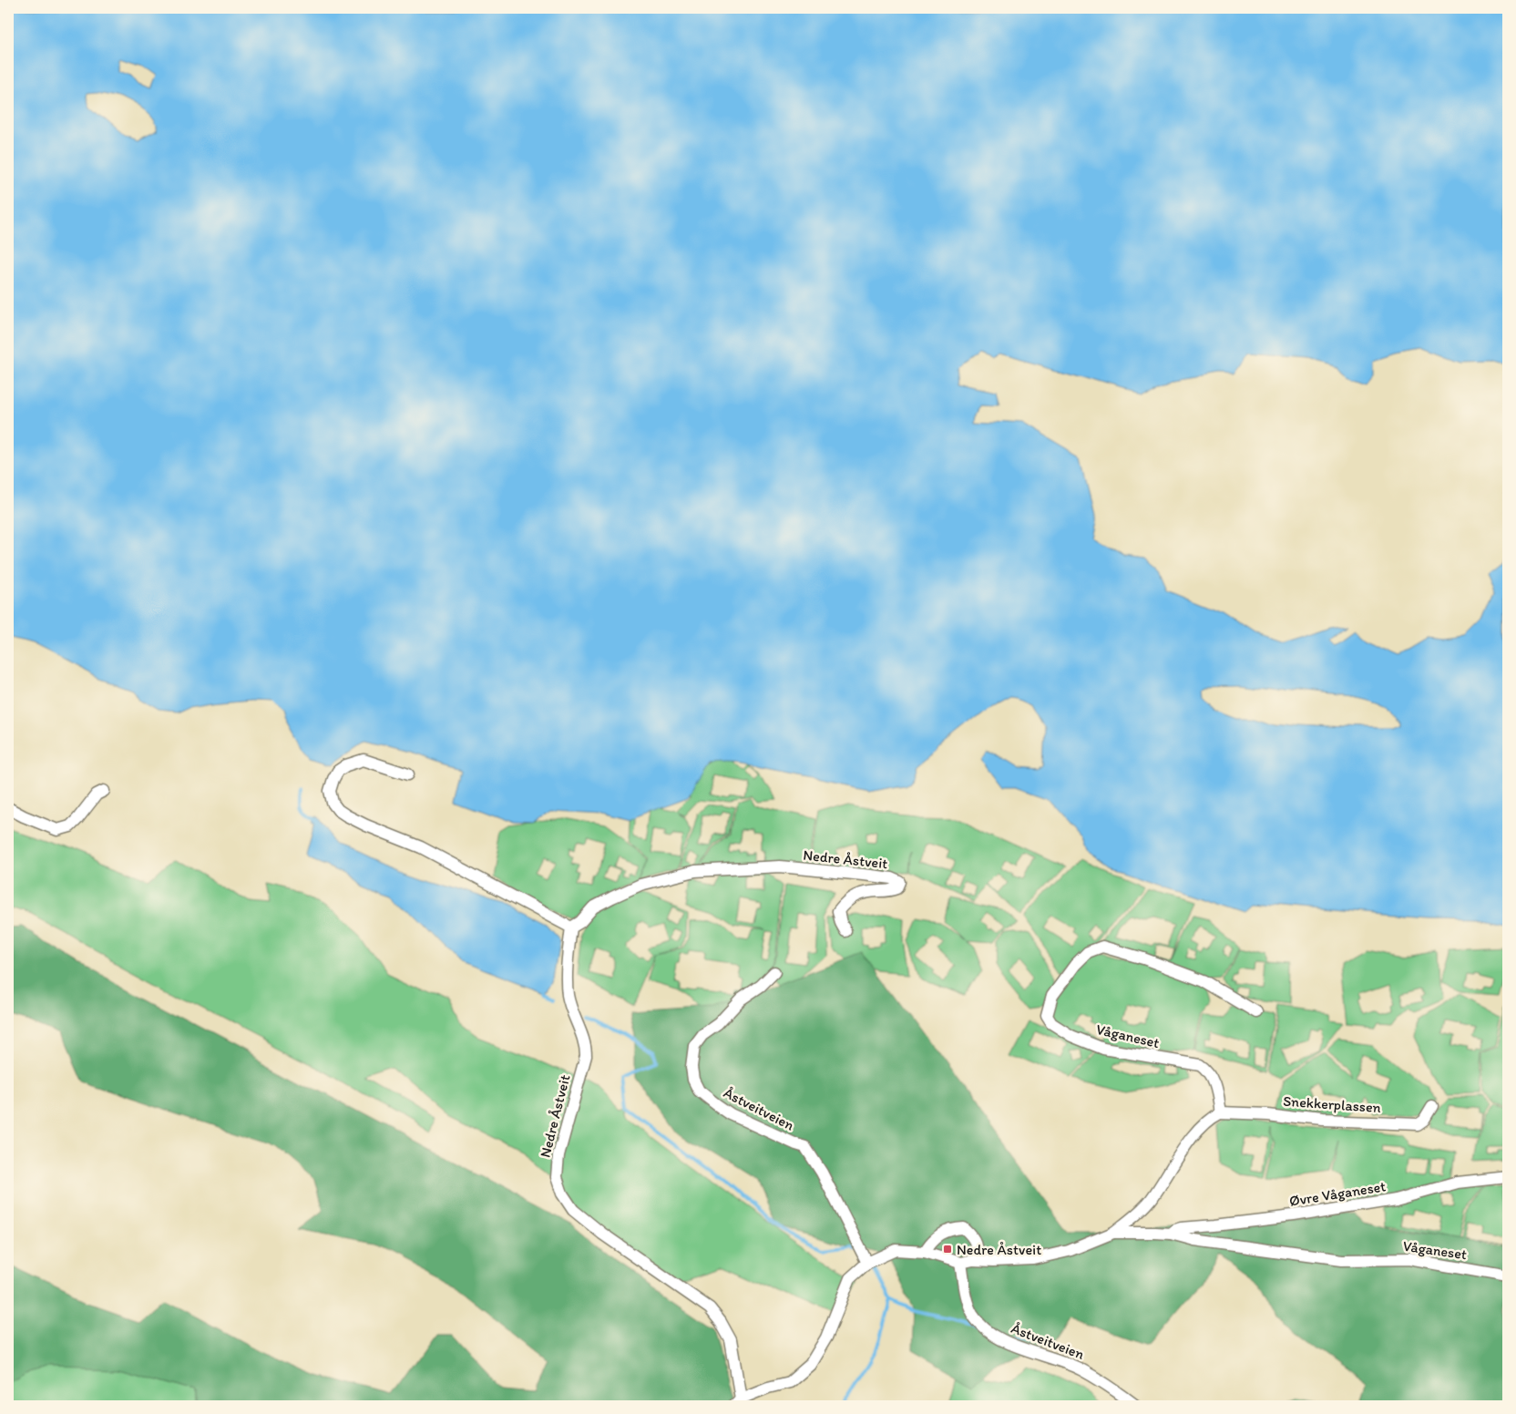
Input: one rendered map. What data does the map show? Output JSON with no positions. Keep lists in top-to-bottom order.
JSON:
{
  "streets": {
    "street": [
      "Nedre Åstveit",
      "Våganeset",
      "Snekkerplassen",
      "Åstveitveien",
      "Øvre Våganeset"
    ]
  },
  "crossings": [
    ["Våganeset", "Snekkerplassen"],
    ["Våganeset", "Åstveitveien"],
    ["Våganeset", "Øvre Våganeset"]
  ],
  "places": {
    "transit": ["Nedre Åstveit"]
  }
}
